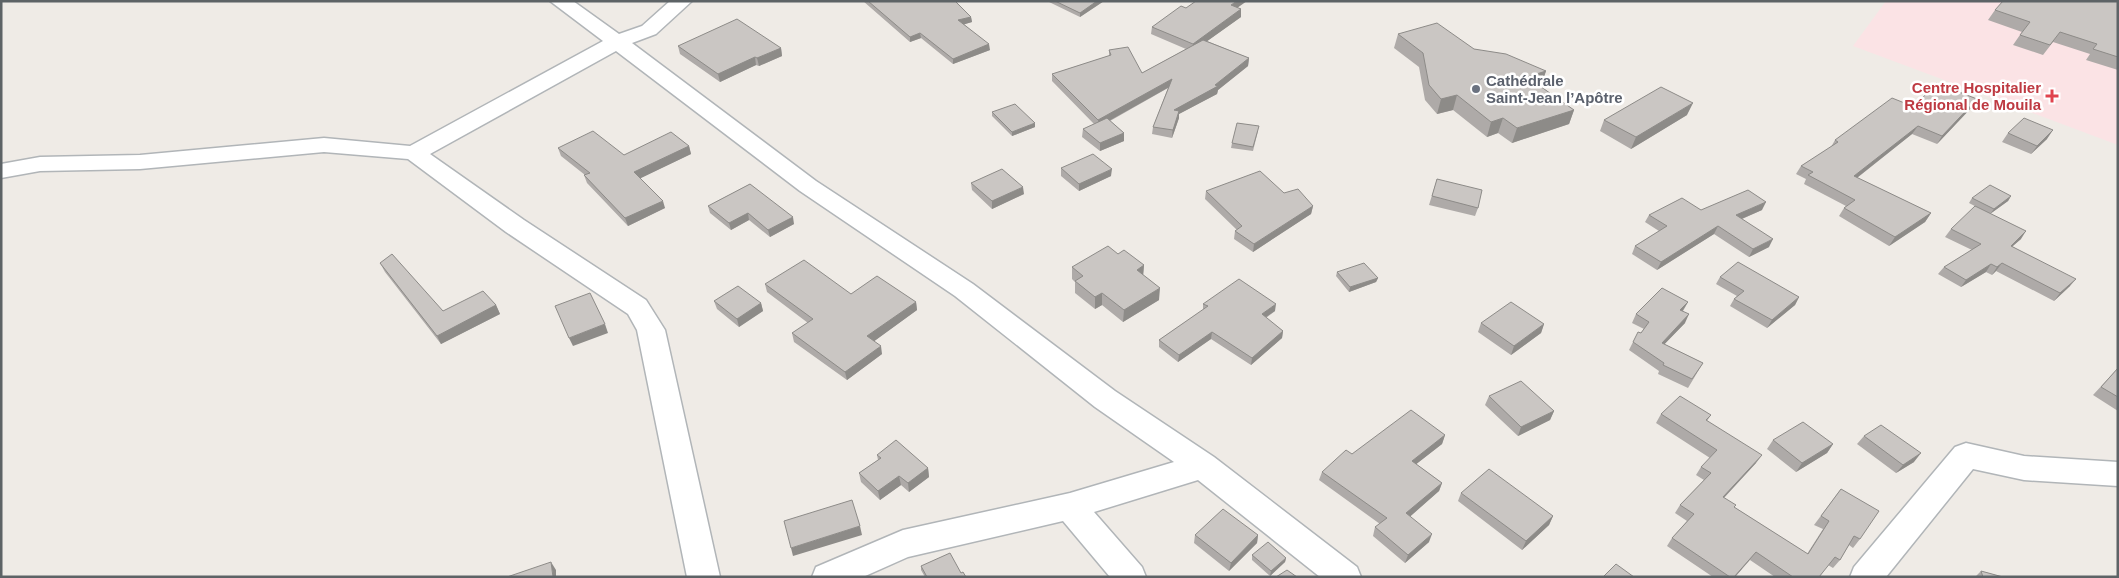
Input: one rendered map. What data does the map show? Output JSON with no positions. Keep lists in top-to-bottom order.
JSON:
{
  "places": {
    "other": ["Cathédrale Saint-Jean l’Apôtre"],
    "health": ["Centre Hospitalier Régional de Mouila"]
  }
}
